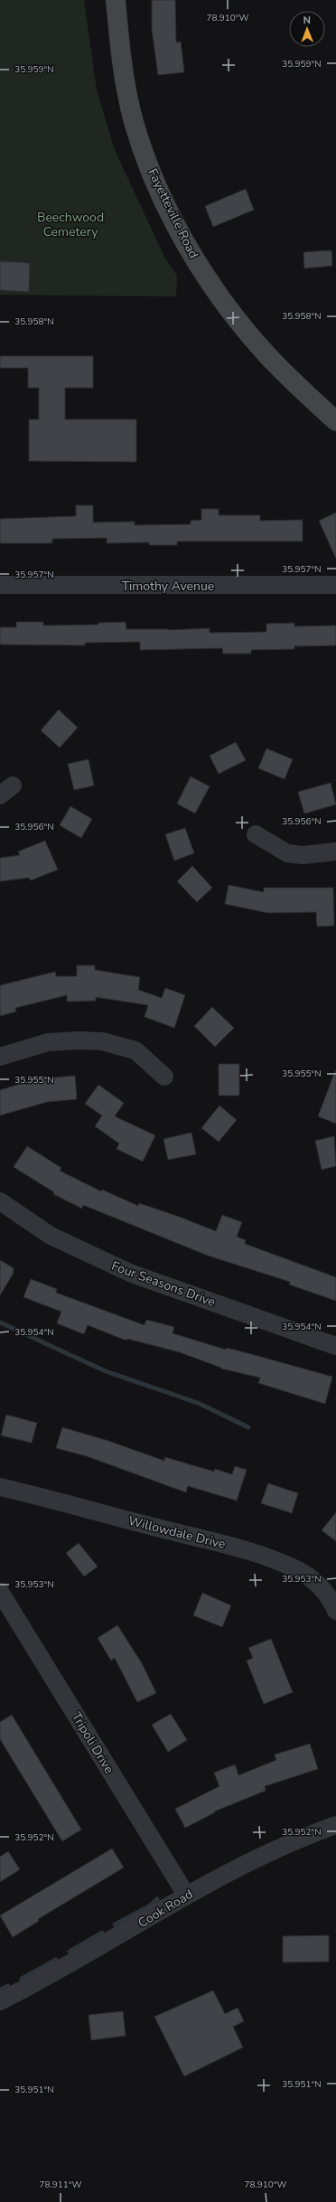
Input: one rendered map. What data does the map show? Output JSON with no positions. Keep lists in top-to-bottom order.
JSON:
{
  "streets": {
    "main road": ["Fayetteville Road"],
    "street": [
      "Timothy Avenue",
      "Four Seasons Drive",
      "Willowdale Drive",
      "Tripoli Drive",
      "Cook Road"
    ]
  },
  "crossings": [
    ["Tripoli Drive", "Cook Road"]
  ],
  "parks": ["Beechwood Cemetery"],
  "north": "top",
  "coordinates": [
    "78.910°W",
    "35.959°N",
    "35.958°N",
    "35.957°N",
    "35.956°N",
    "35.955°N",
    "35.954°N",
    "35.953°N",
    "35.952°N",
    "35.951°N",
    "78.911°W"
  ]
}
